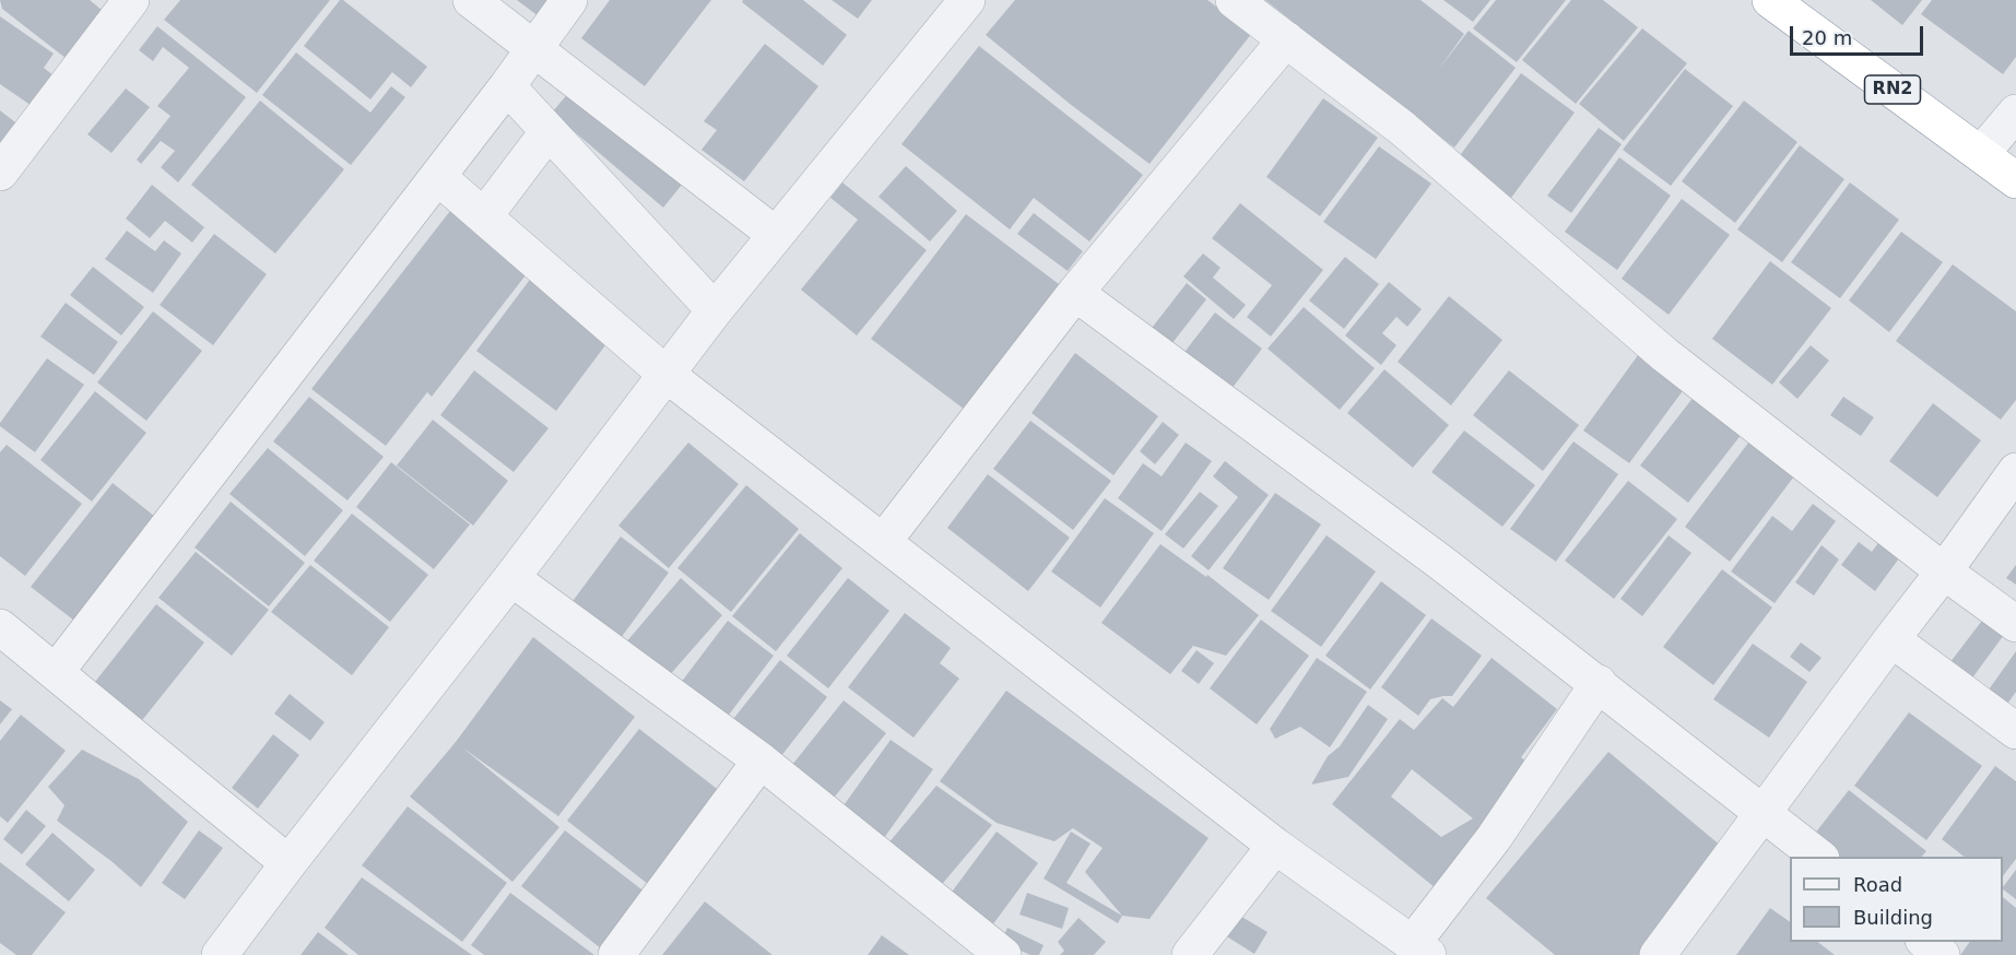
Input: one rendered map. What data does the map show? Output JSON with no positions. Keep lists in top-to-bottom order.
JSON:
{
  "streets": {
    "highway": ["RN2"]
  },
  "legend": ["Road", "Building"],
  "scale_bar": "20 m"
}
